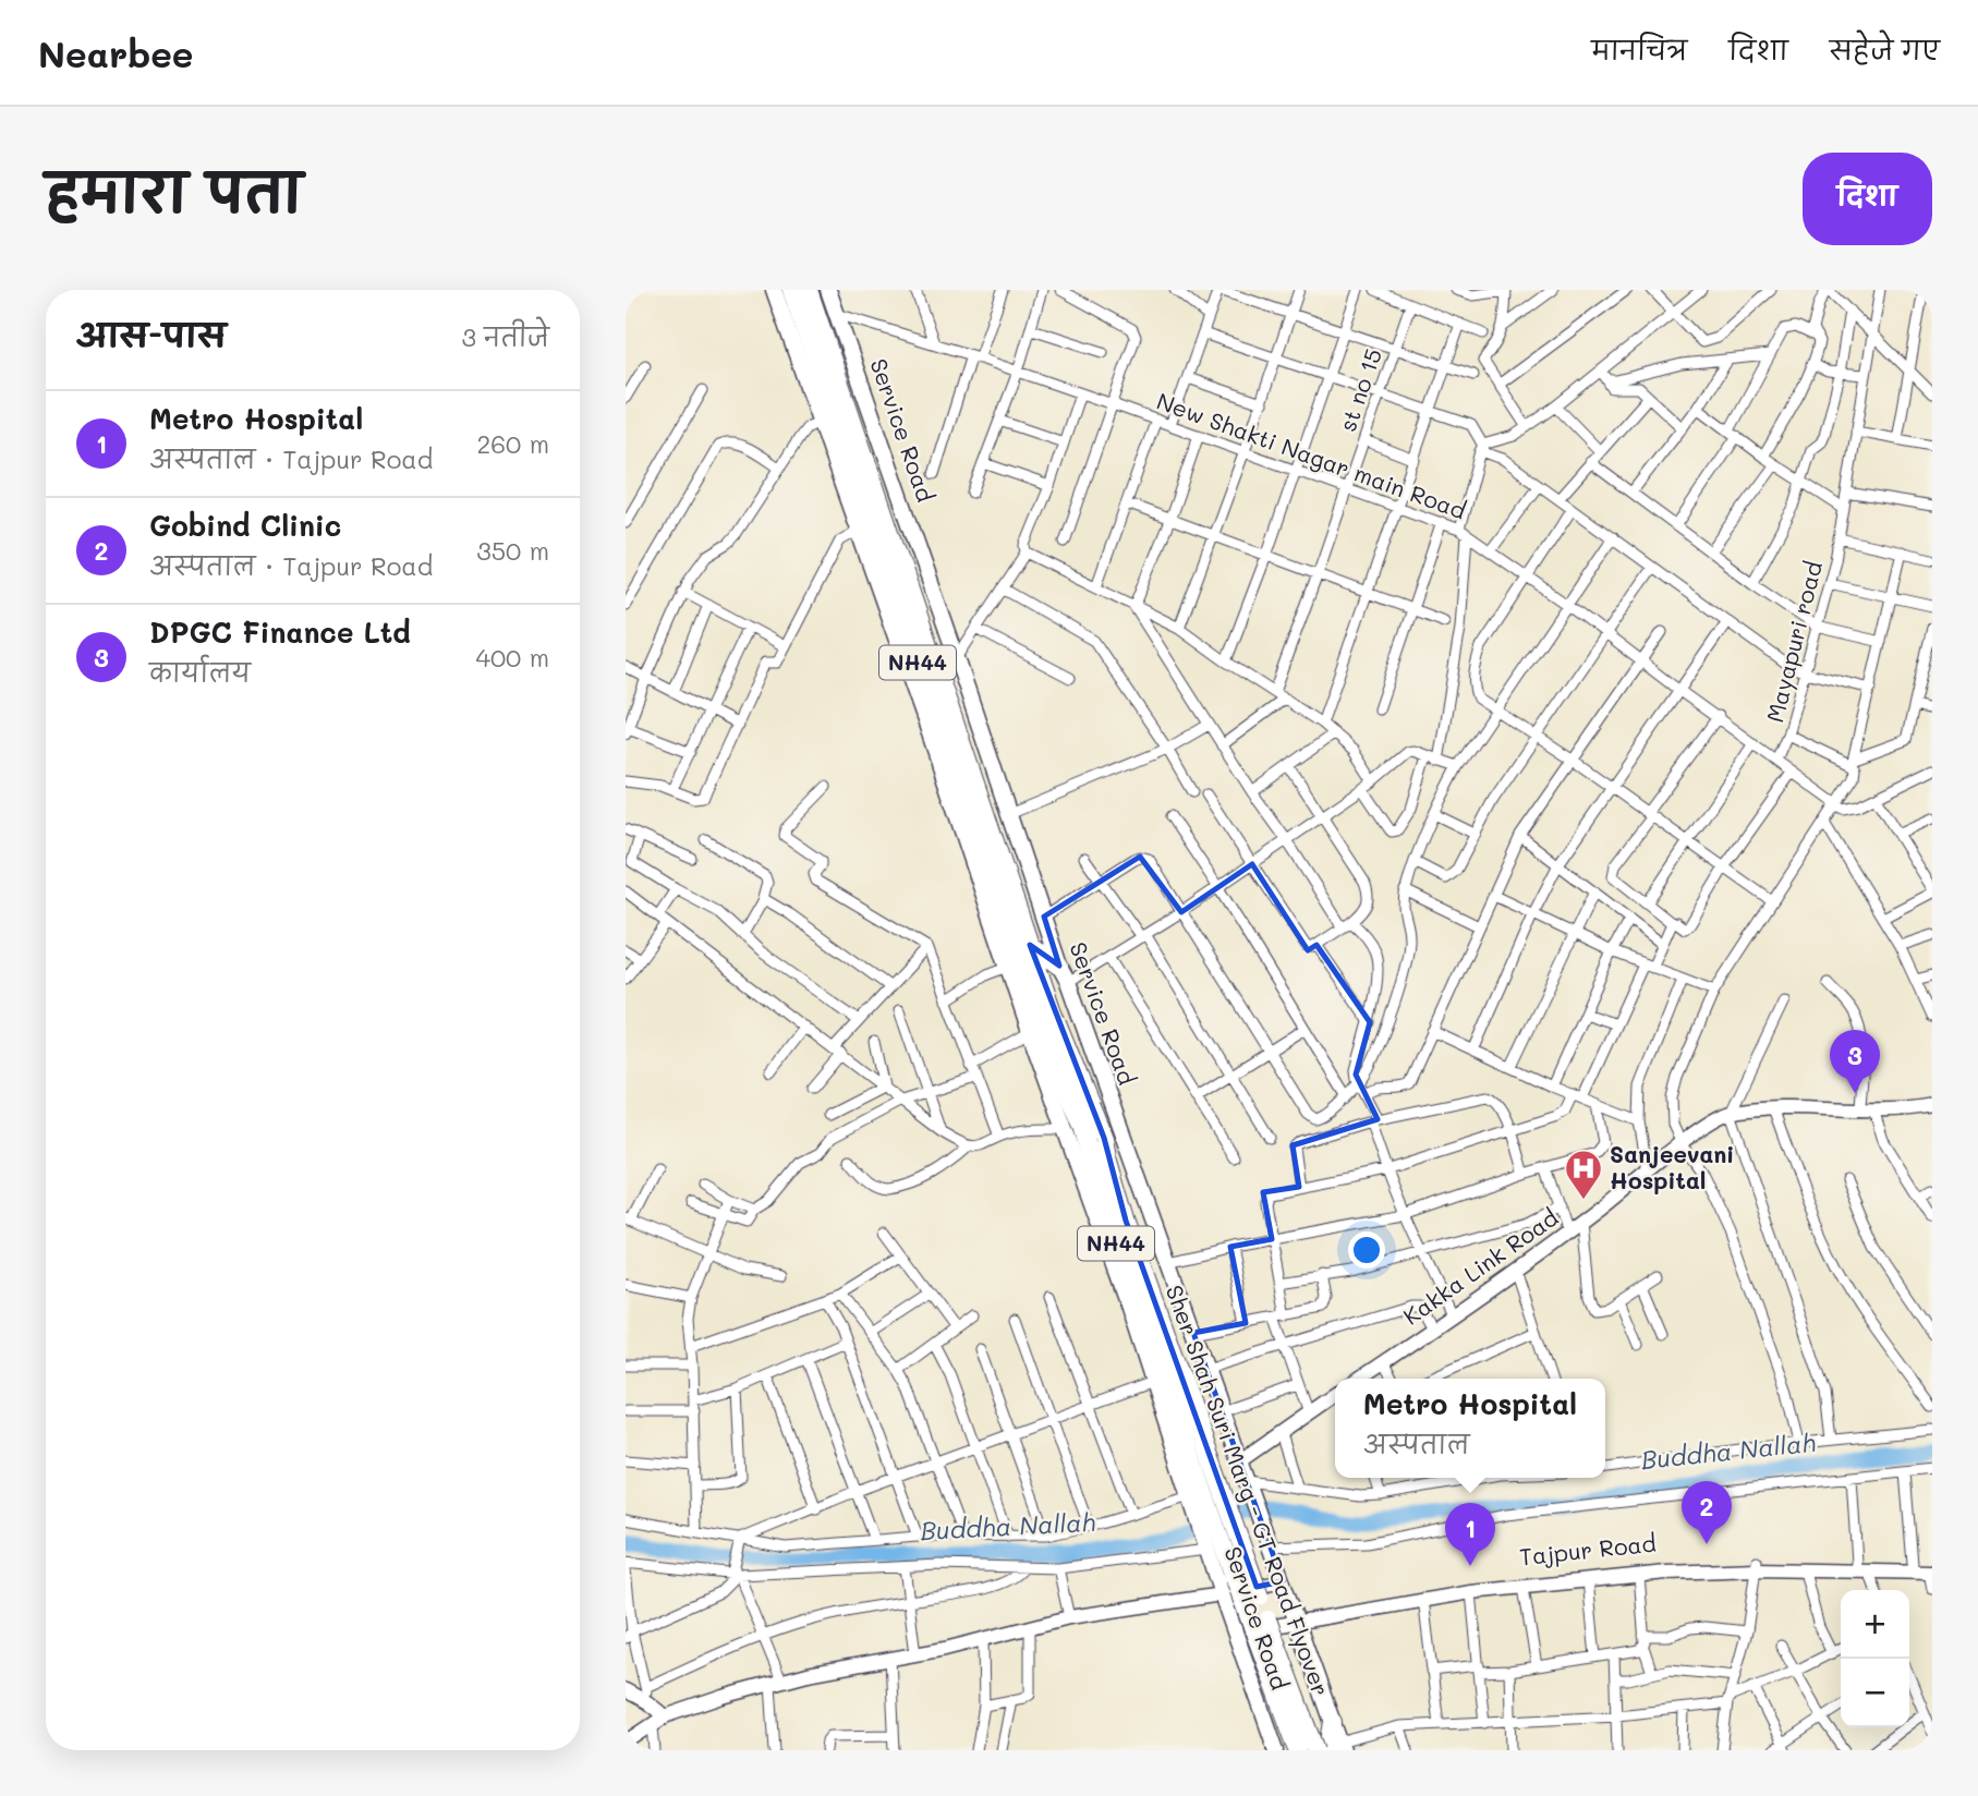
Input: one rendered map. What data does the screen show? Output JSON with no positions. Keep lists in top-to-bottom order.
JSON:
{
  "streets": {
    "highway": ["NH44", "Sher Shah Suri Marg - GT Road Flyover"],
    "main road": ["Service Road"],
    "street": [
      "st no 15",
      "New Shakti Nagar main Road",
      "Mayapuri road",
      "Kakka Link Road",
      "Tajpur Road"
    ]
  },
  "crossings": [
    ["st no 15", "New Shakti Nagar main Road"],
    ["Service Road", "New Shakti Nagar main Road"],
    ["Service Road", "NH44"],
    ["Service Road", "Sher Shah Suri Marg - GT Road Flyover"],
    ["Service Road", "Tajpur Road"],
    ["NH44", "Sher Shah Suri Marg - GT Road Flyover"]
  ],
  "water": ["Buddha Nallah"],
  "places": {
    "hospital": ["Sanjeevani Hospital"]
  },
  "page": {
    "header": "Nearbee",
    "nav": ["मानचित्र", "दिशा", "सहेजे गए"],
    "title": "हमारा पता",
    "buttons": "दिशा",
    "heading": ["आस-पास", "3 नतीजे"],
    "list": [
      {
        "mark": "1",
        "name": "Metro Hospital",
        "note": "अस्पताल · Tajpur Road",
        "value": "260 m"
      },
      {
        "mark": "2",
        "name": "Gobind Clinic",
        "note": "अस्पताल · Tajpur Road",
        "value": "350 m"
      },
      {
        "mark": "3",
        "name": "DPGC Finance Ltd",
        "note": "कार्यालय",
        "value": "400 m"
      }
    ],
    "pins": ["3", "2", "1"],
    "popup": ["Metro Hospital", "अस्पताल"],
    "map_buttons": ["+", "−"]
  }
}
